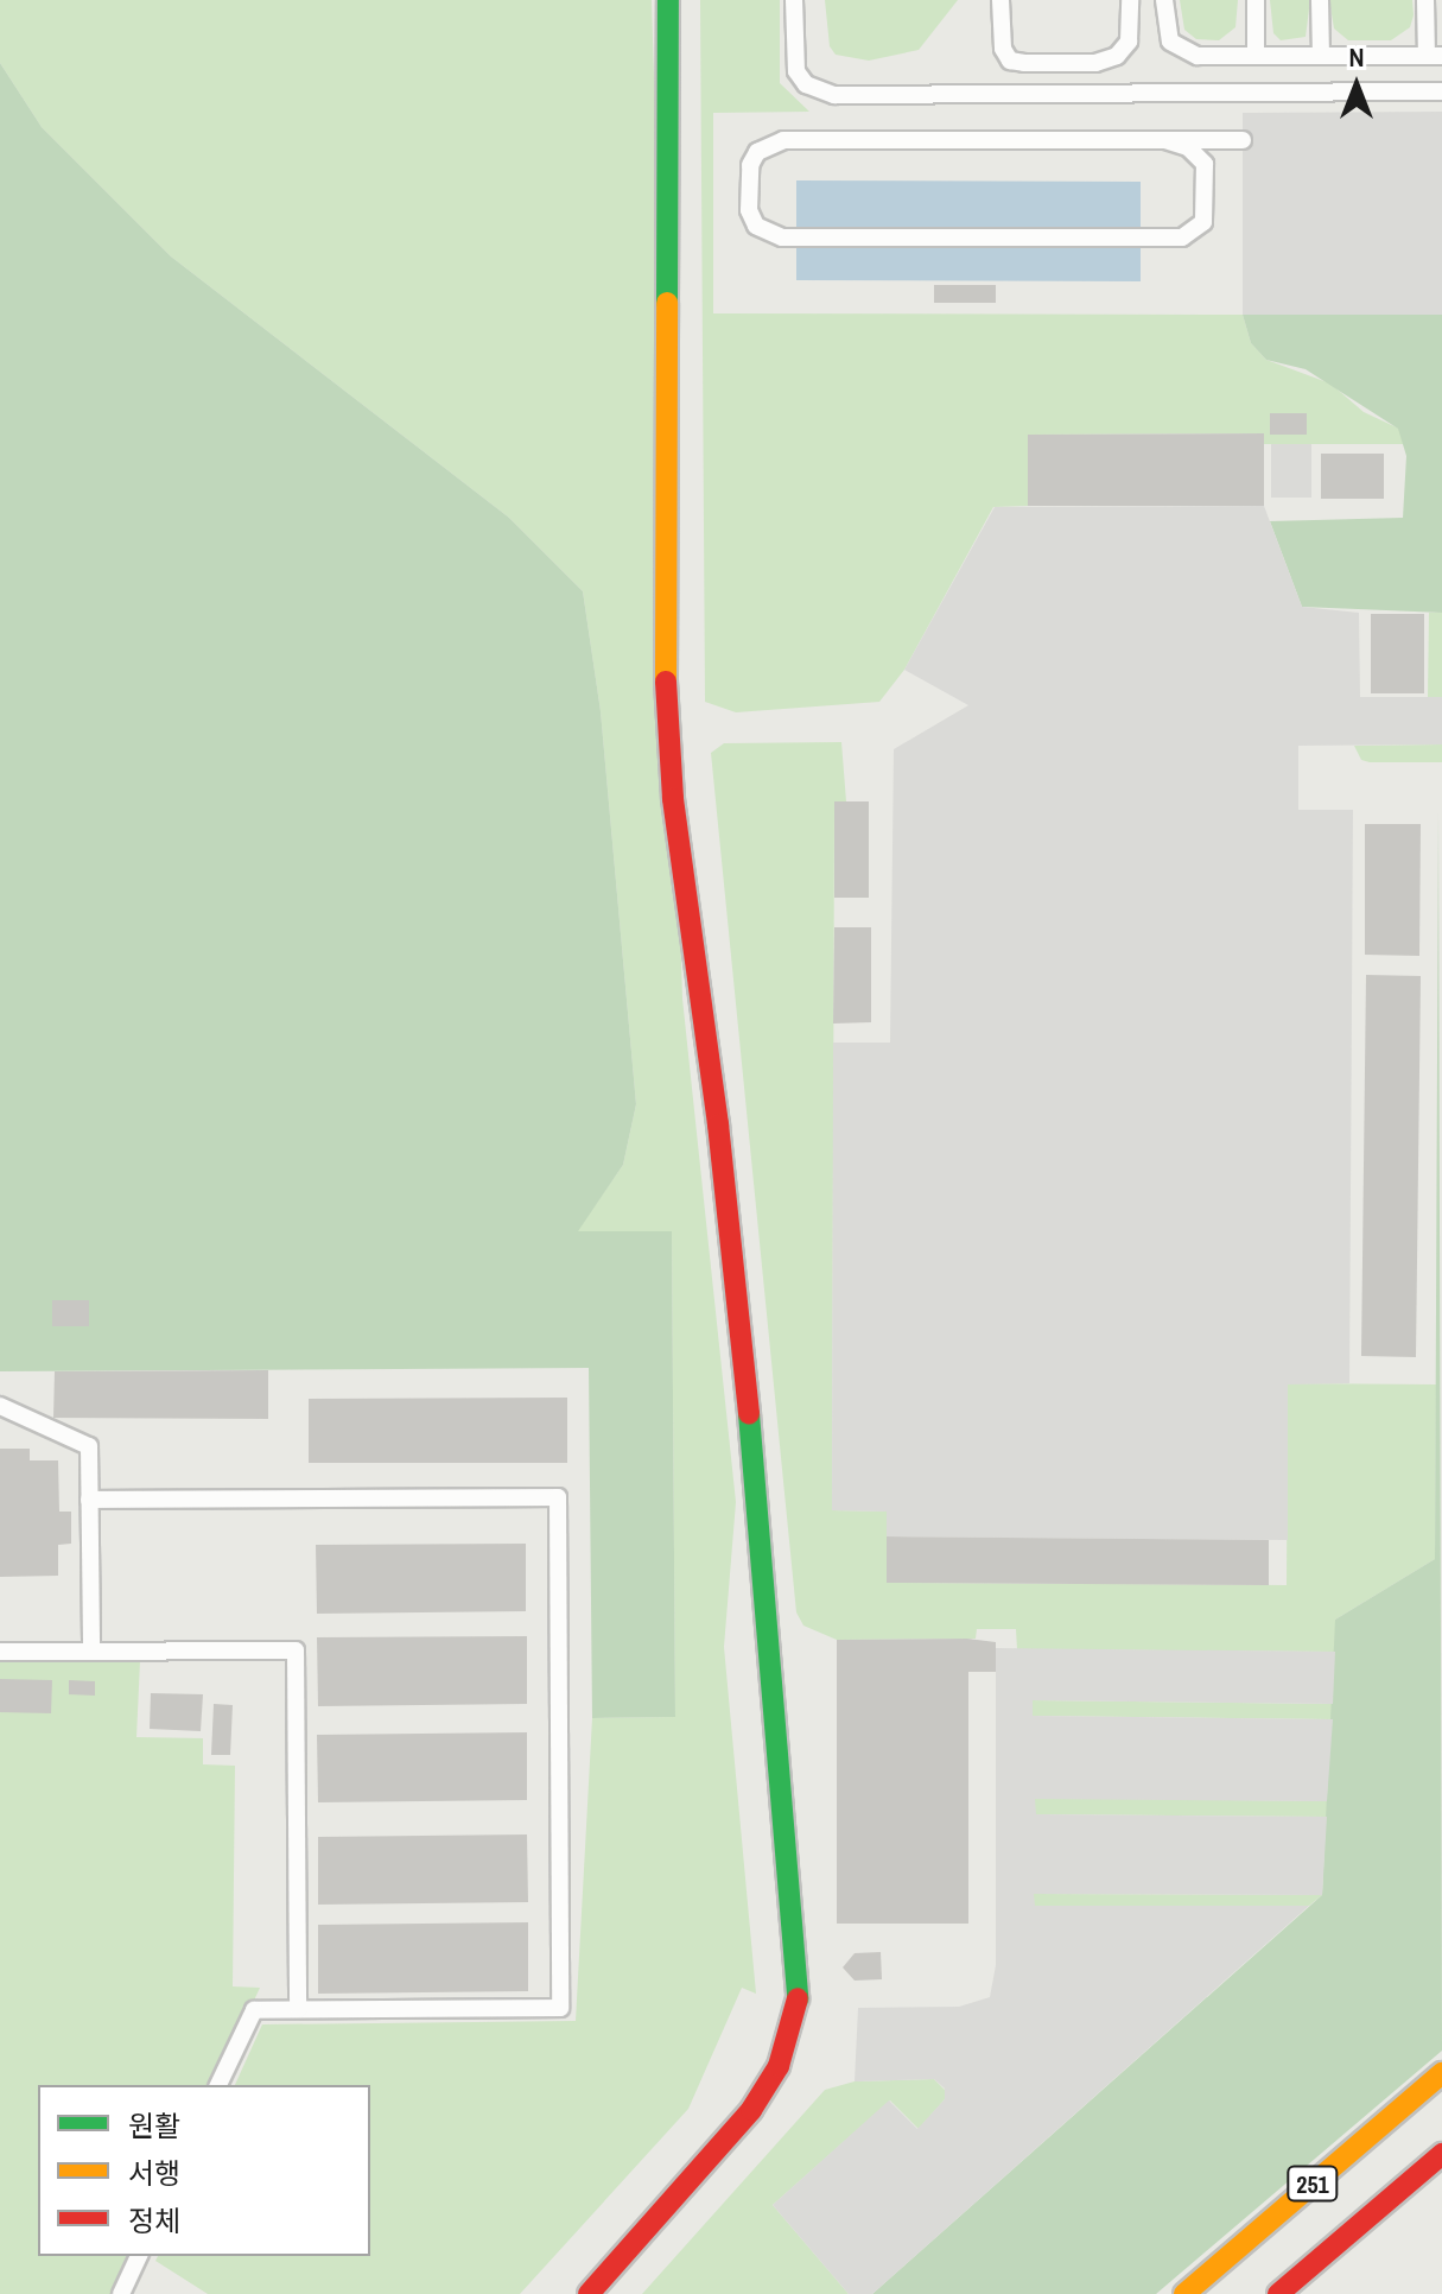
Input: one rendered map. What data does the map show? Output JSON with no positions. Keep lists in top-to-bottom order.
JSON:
{
  "streets": {
    "main road": ["251"]
  },
  "legend": ["원활", "서행", "정체"],
  "north": "top"
}
